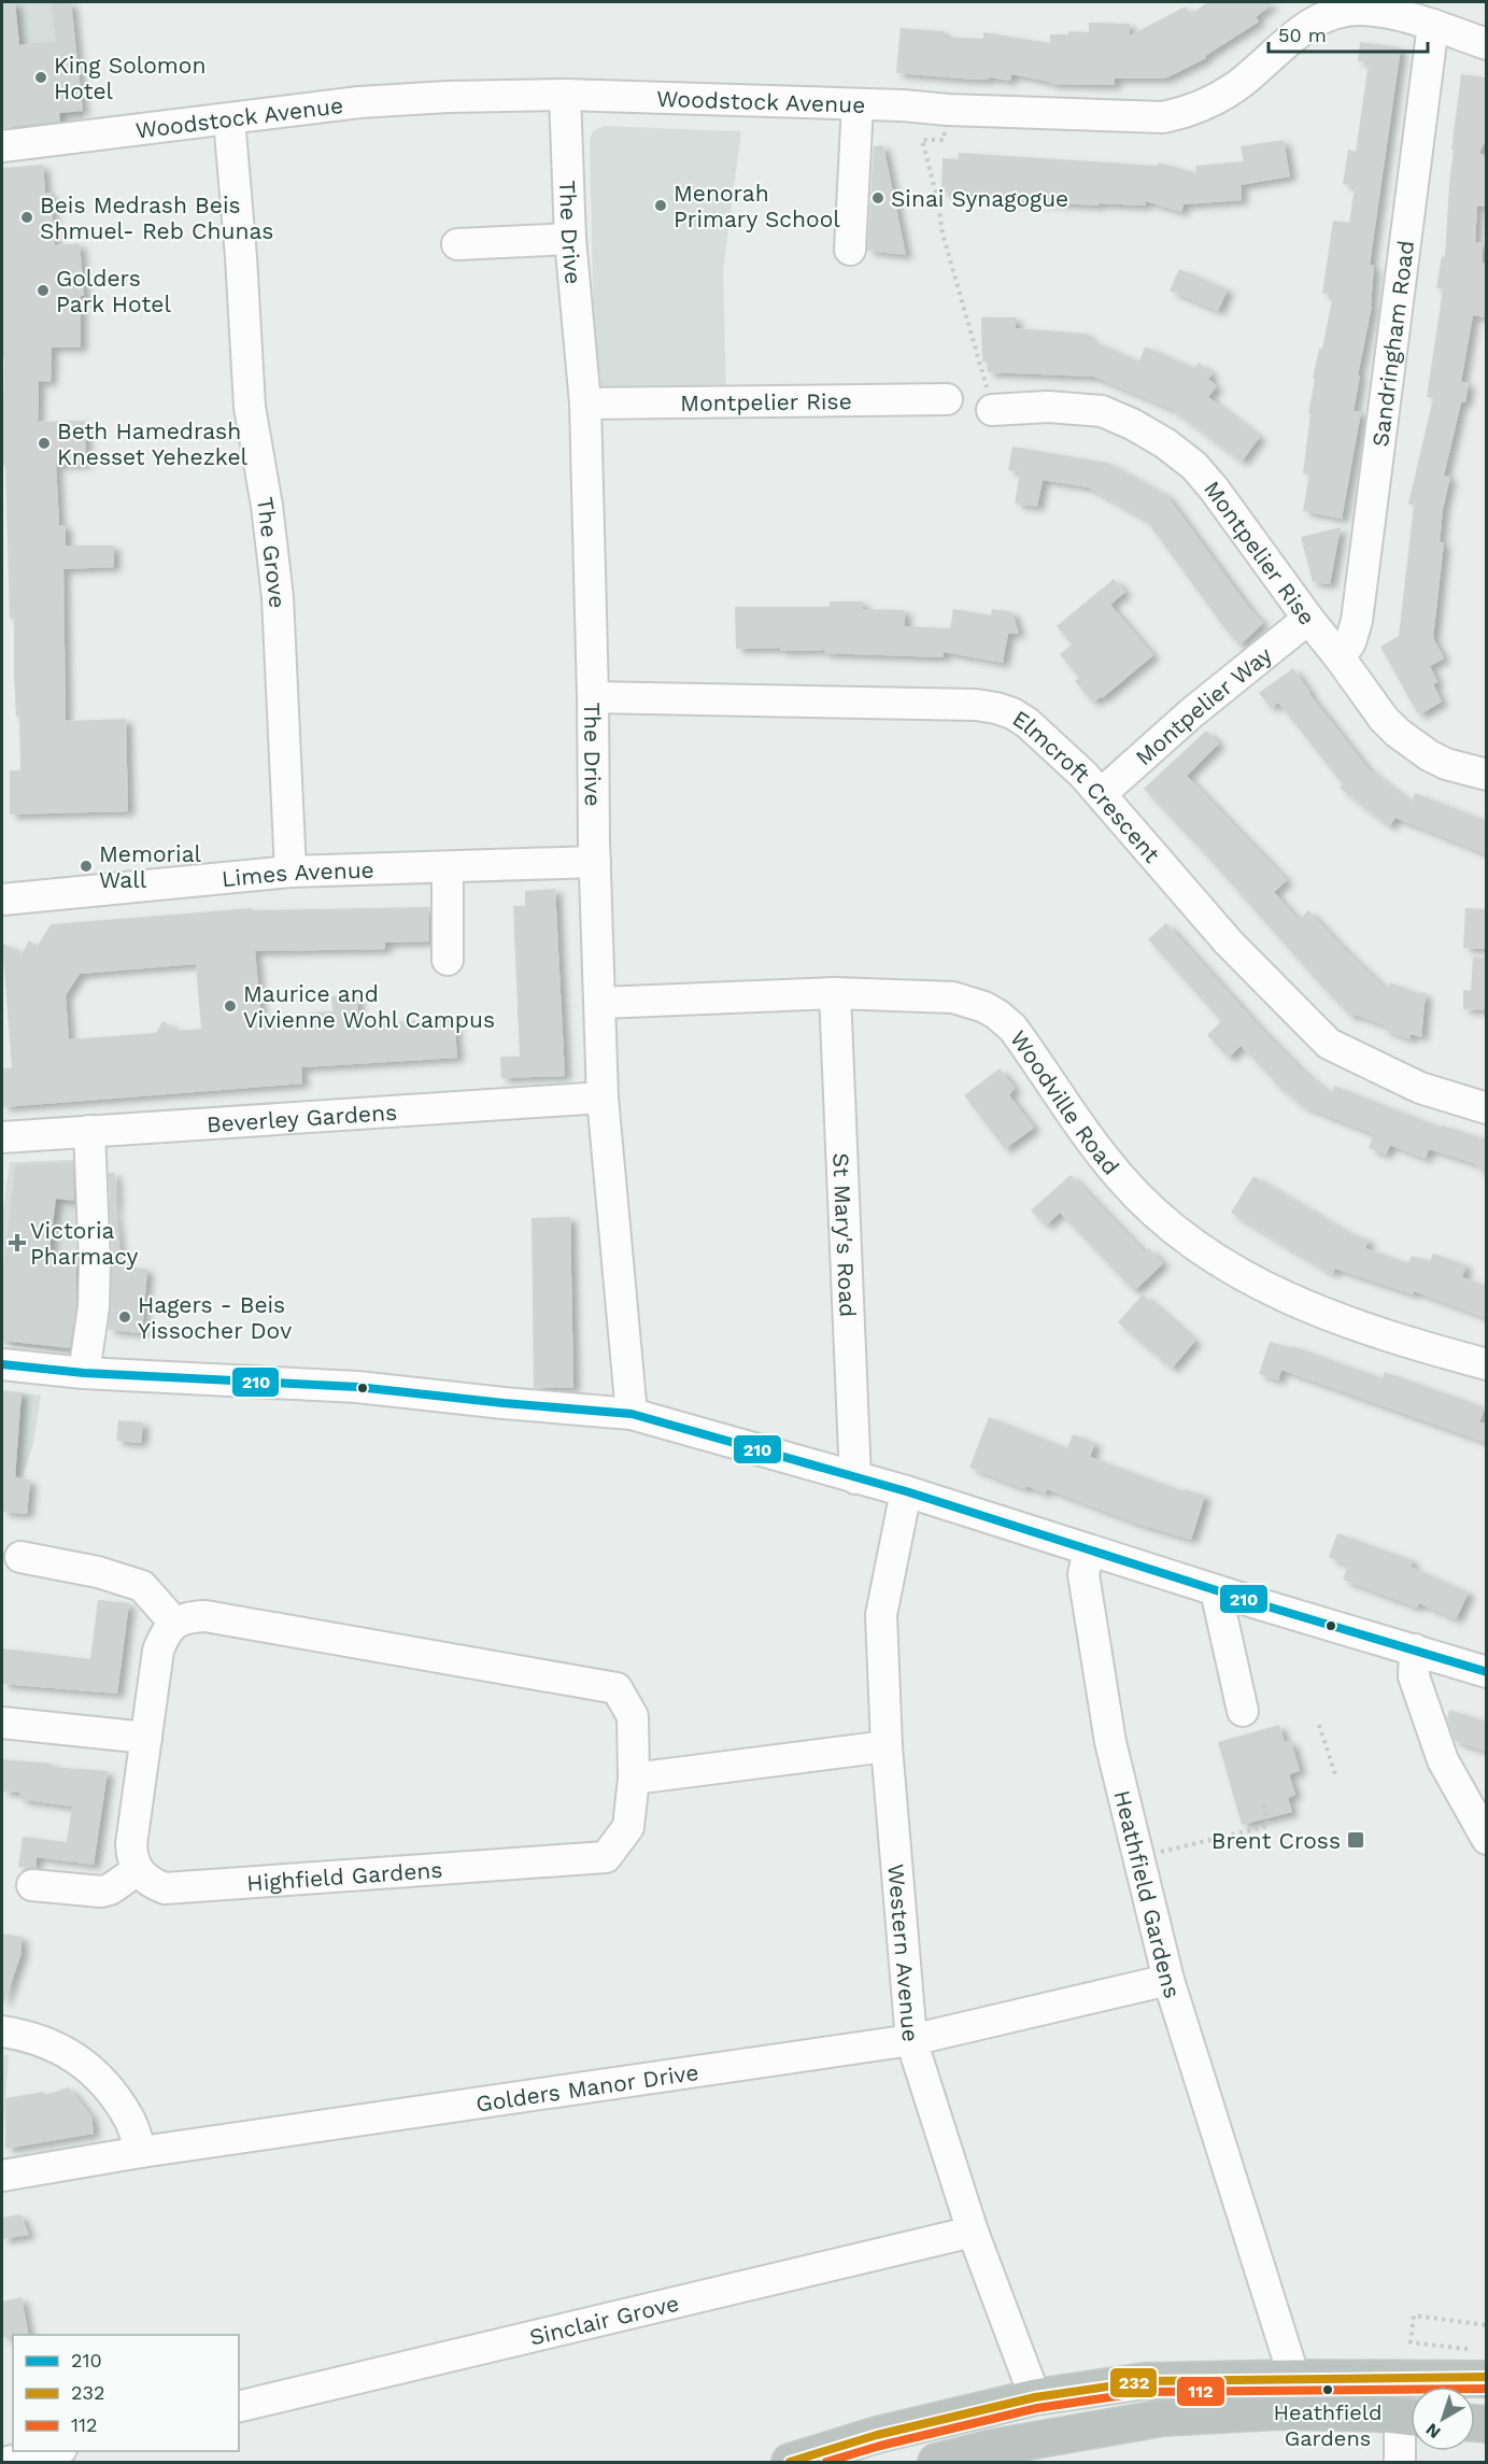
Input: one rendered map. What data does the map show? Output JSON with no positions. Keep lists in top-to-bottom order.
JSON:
{
  "streets": {
    "street": [
      "Woodstock Avenue",
      "The Drive",
      "Sandringham Road",
      "Montpelier Rise",
      "The Grove",
      "Montpelier Way",
      "Elmcroft Crescent",
      "Limes Avenue",
      "Woodville Road",
      "Beverley Gardens",
      "St Mary's Road",
      "Highfield Gardens",
      "Heathfield Gardens",
      "Western Avenue",
      "Golders Manor Drive",
      "Sinclair Grove"
    ]
  },
  "crossings": [
    ["Woodstock Avenue", "The Drive"],
    ["Woodstock Avenue", "Sandringham Road"],
    ["Woodstock Avenue", "The Grove"],
    ["The Drive", "Montpelier Rise"],
    ["The Drive", "Elmcroft Crescent"],
    ["The Drive", "Limes Avenue"],
    ["The Drive", "Woodville Road"],
    ["The Drive", "Beverley Gardens"],
    ["Sandringham Road", "Montpelier Rise"],
    ["Montpelier Rise", "Montpelier Way"],
    ["The Grove", "Limes Avenue"],
    ["Montpelier Way", "Elmcroft Crescent"],
    ["Woodville Road", "St Mary's Road"],
    ["Heathfield Gardens", "Golders Manor Drive"],
    ["Western Avenue", "Golders Manor Drive"],
    ["Western Avenue", "Sinclair Grove"]
  ],
  "places": {
    "other": [
      "King Solomon Hotel",
      "Sinai Synagogue",
      "Menorah Primary School",
      "Beis Medrash Beis Shmuel- Reb Chunas",
      "Golders Park Hotel",
      "Beth Hamedrash Knesset Yehezkel",
      "Memorial Wall",
      "Maurice and Vivienne Wohl Campus",
      "Hagers - Beis Yissocher Dov",
      "Heathfield Gardens"
    ],
    "health": ["Victoria Pharmacy"],
    "transit": ["Brent Cross"]
  },
  "lines": ["transit line 210", "transit line 232", "transit line 112"],
  "legend": ["210", "232", "112"],
  "scale_bar": "50 m",
  "north": "bottom left"
}
